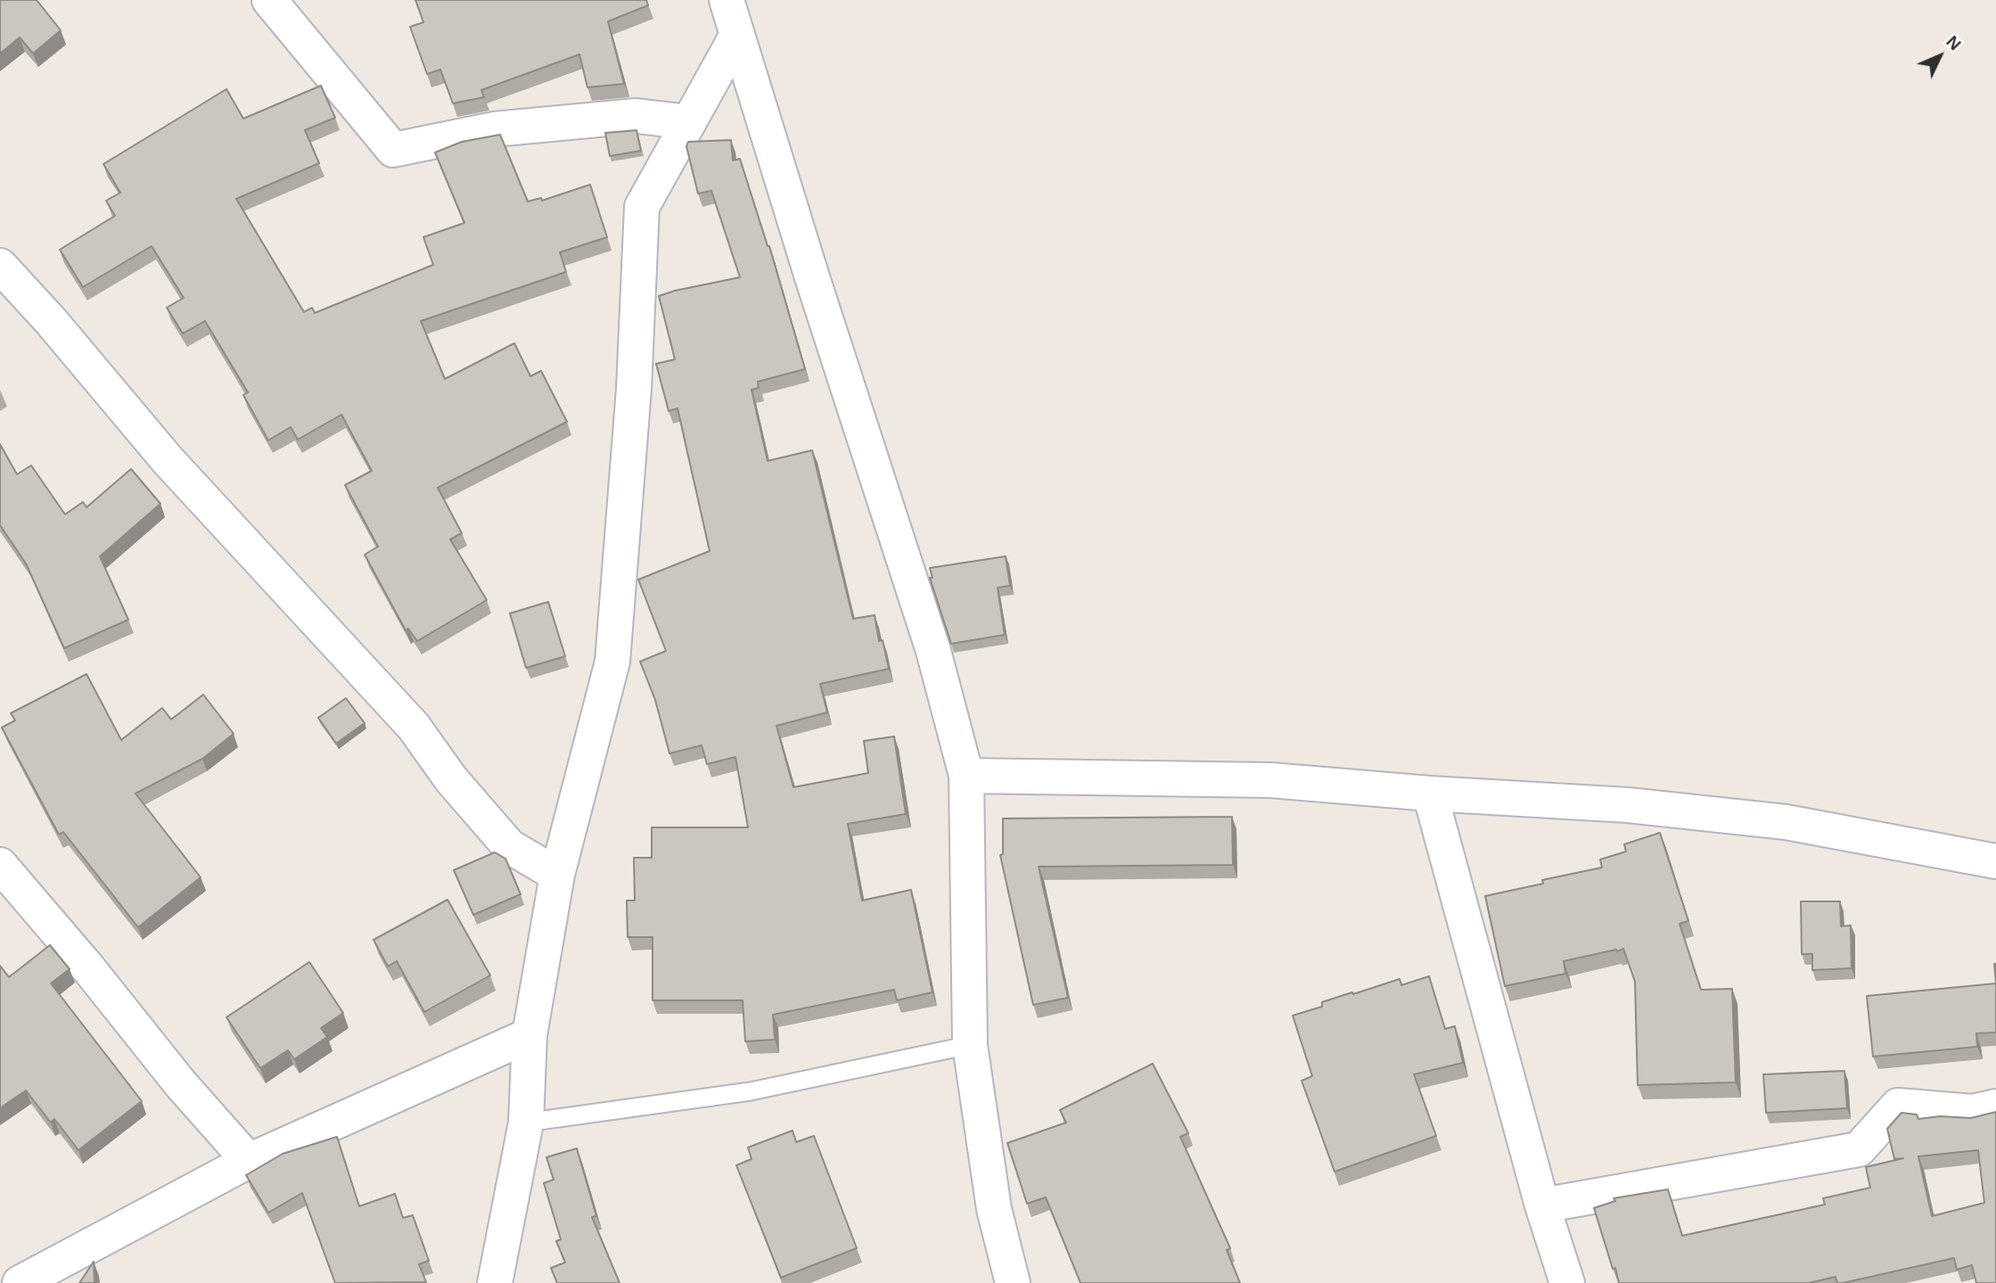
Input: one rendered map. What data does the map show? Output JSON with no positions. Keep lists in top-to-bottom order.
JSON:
{
  "north": "top right"
}
